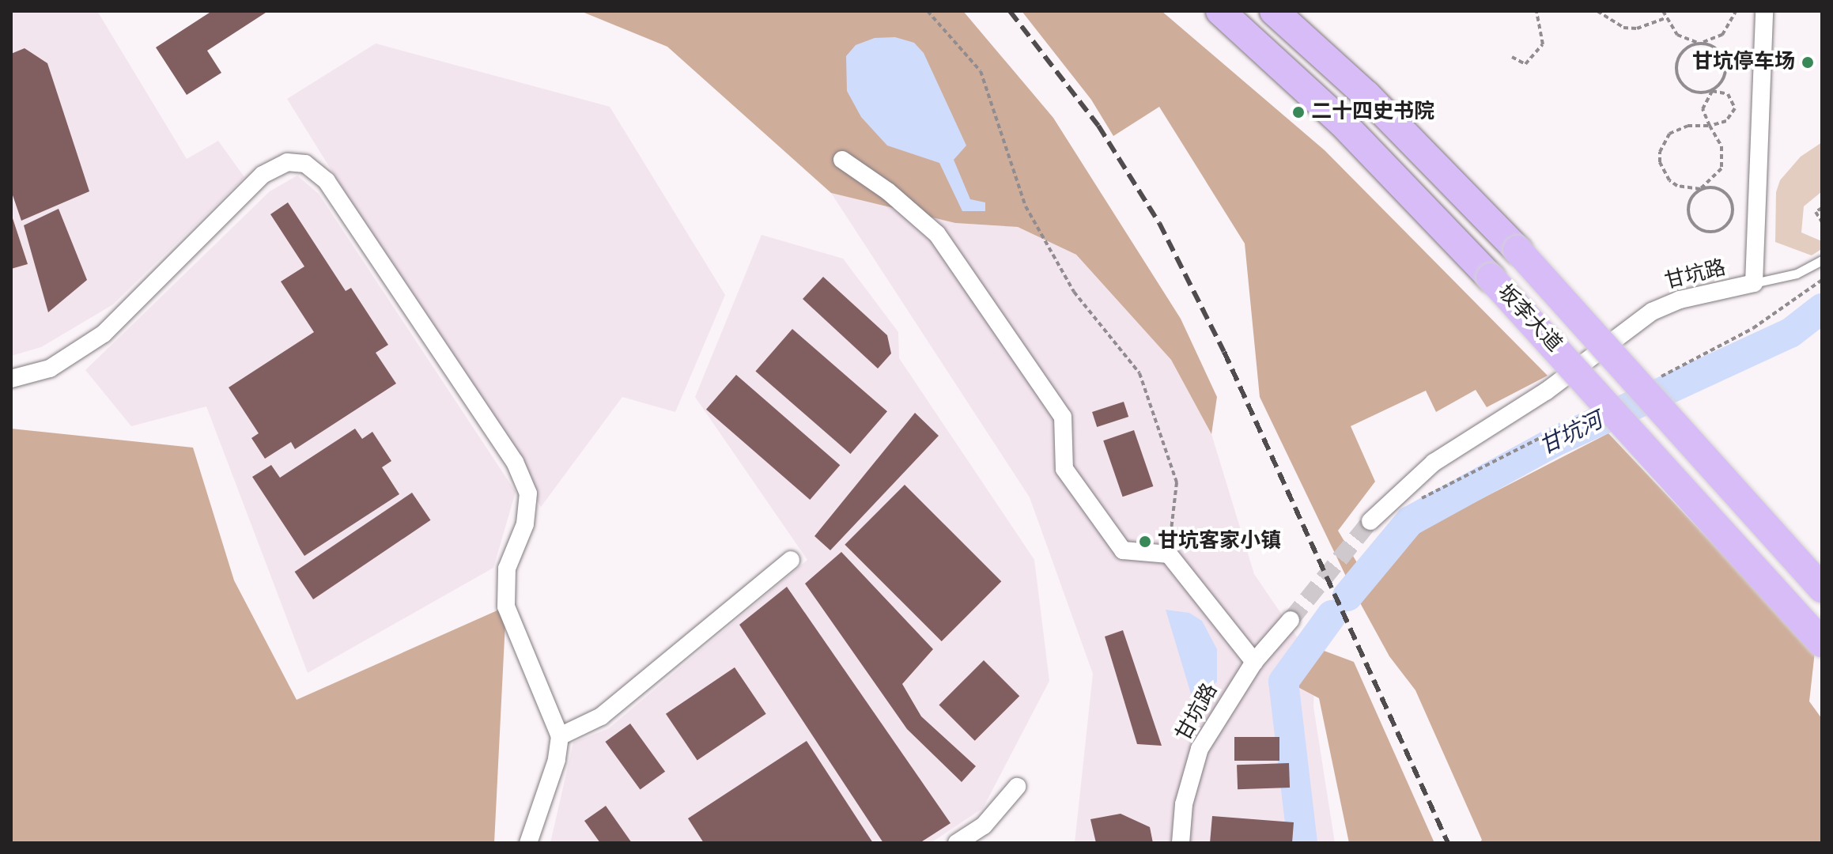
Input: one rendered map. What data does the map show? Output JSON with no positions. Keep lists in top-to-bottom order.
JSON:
{
  "streets": {
    "main road": ["坂李大道"],
    "street": ["甘坑路"]
  },
  "water": ["甘坑河"],
  "places": ["甘坑停车场", "二十四史书院", "甘坑客家小镇"]
}
